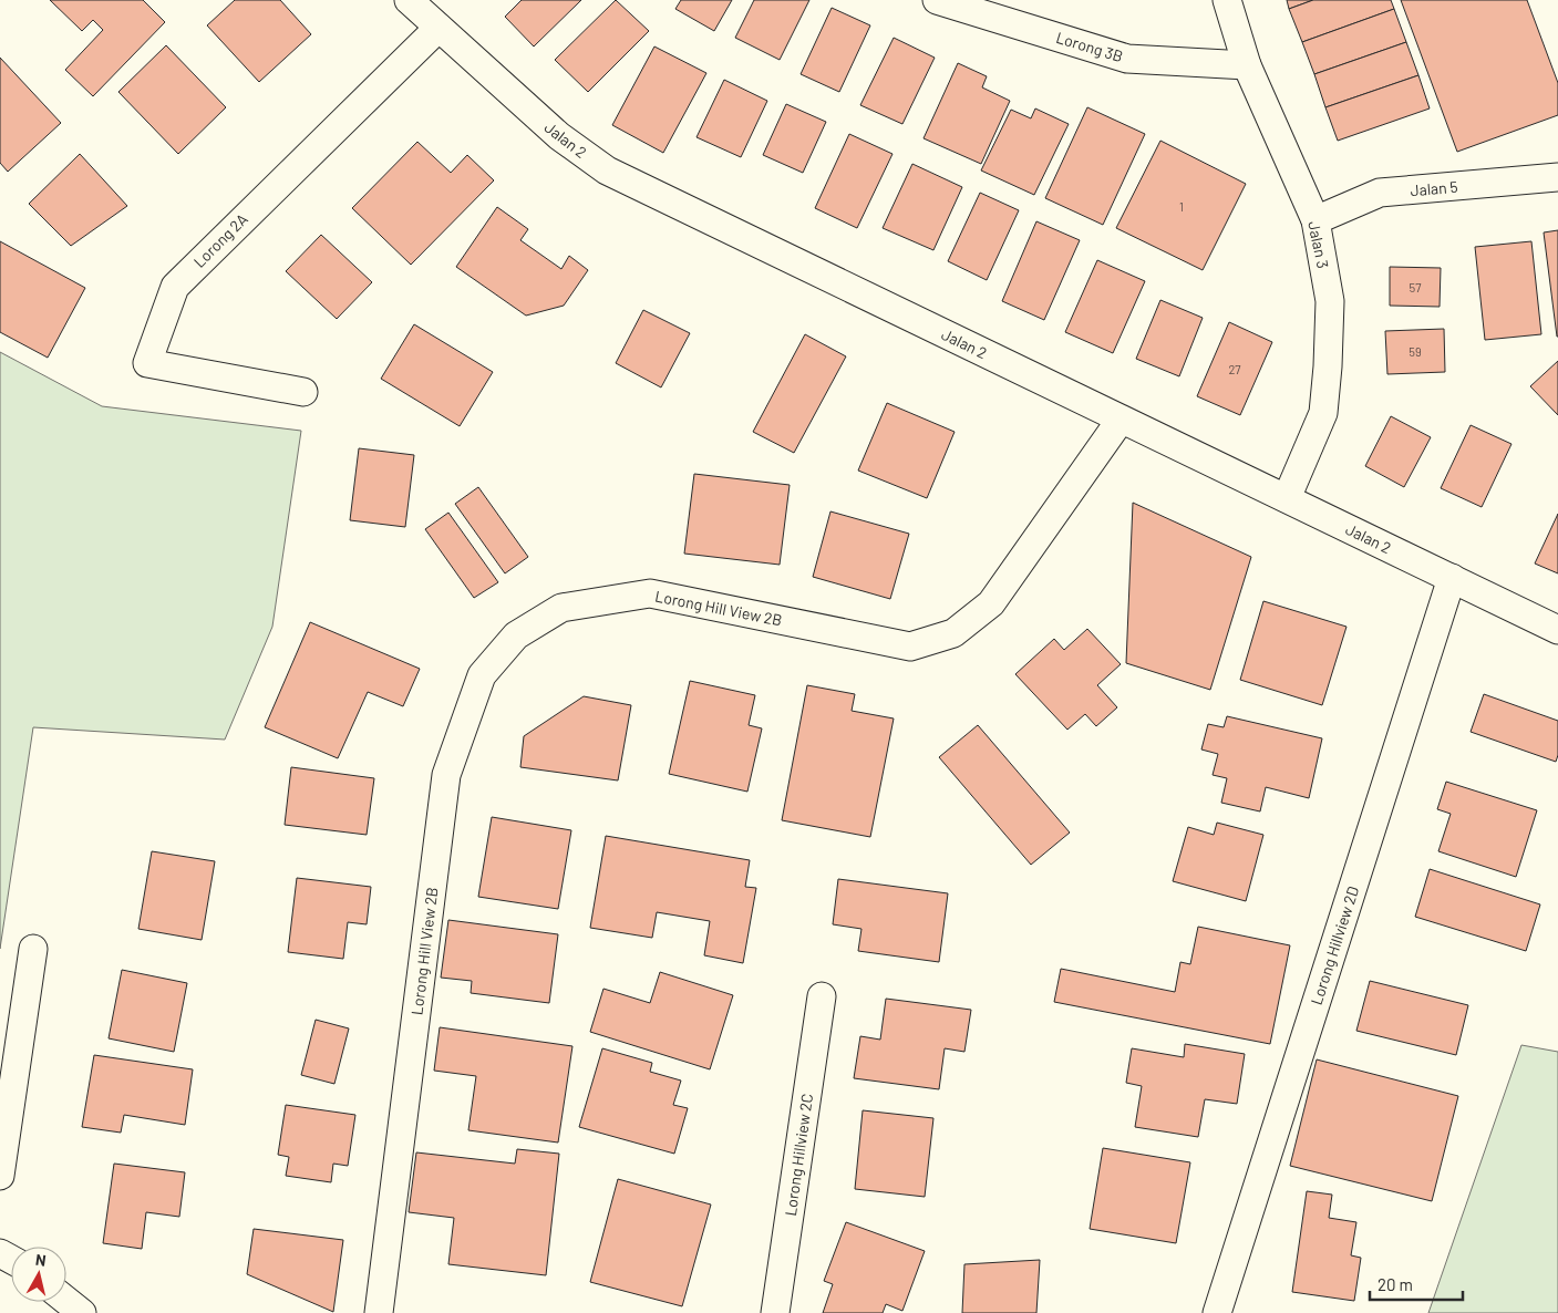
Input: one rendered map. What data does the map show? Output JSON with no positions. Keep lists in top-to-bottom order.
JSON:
{
  "streets": {
    "street": [
      "Lorong 3B",
      "Jalan 2",
      "Jalan 5",
      "Lorong 2A",
      "Jalan 3",
      "Lorong Hill View 2B",
      "Lorong Hillview 2D",
      "Lorong Hillview 2C"
    ]
  },
  "crossings": [
    ["Lorong 3B", "Jalan 3"],
    ["Jalan 2", "Lorong 2A"],
    ["Jalan 2", "Jalan 3"],
    ["Jalan 2", "Lorong Hill View 2B"],
    ["Jalan 2", "Lorong Hillview 2D"],
    ["Jalan 5", "Jalan 3"]
  ],
  "house_numbers": [
    "1",
    "57",
    "59",
    "27"
  ],
  "scale_bar": "20 m",
  "north": "top"
}
